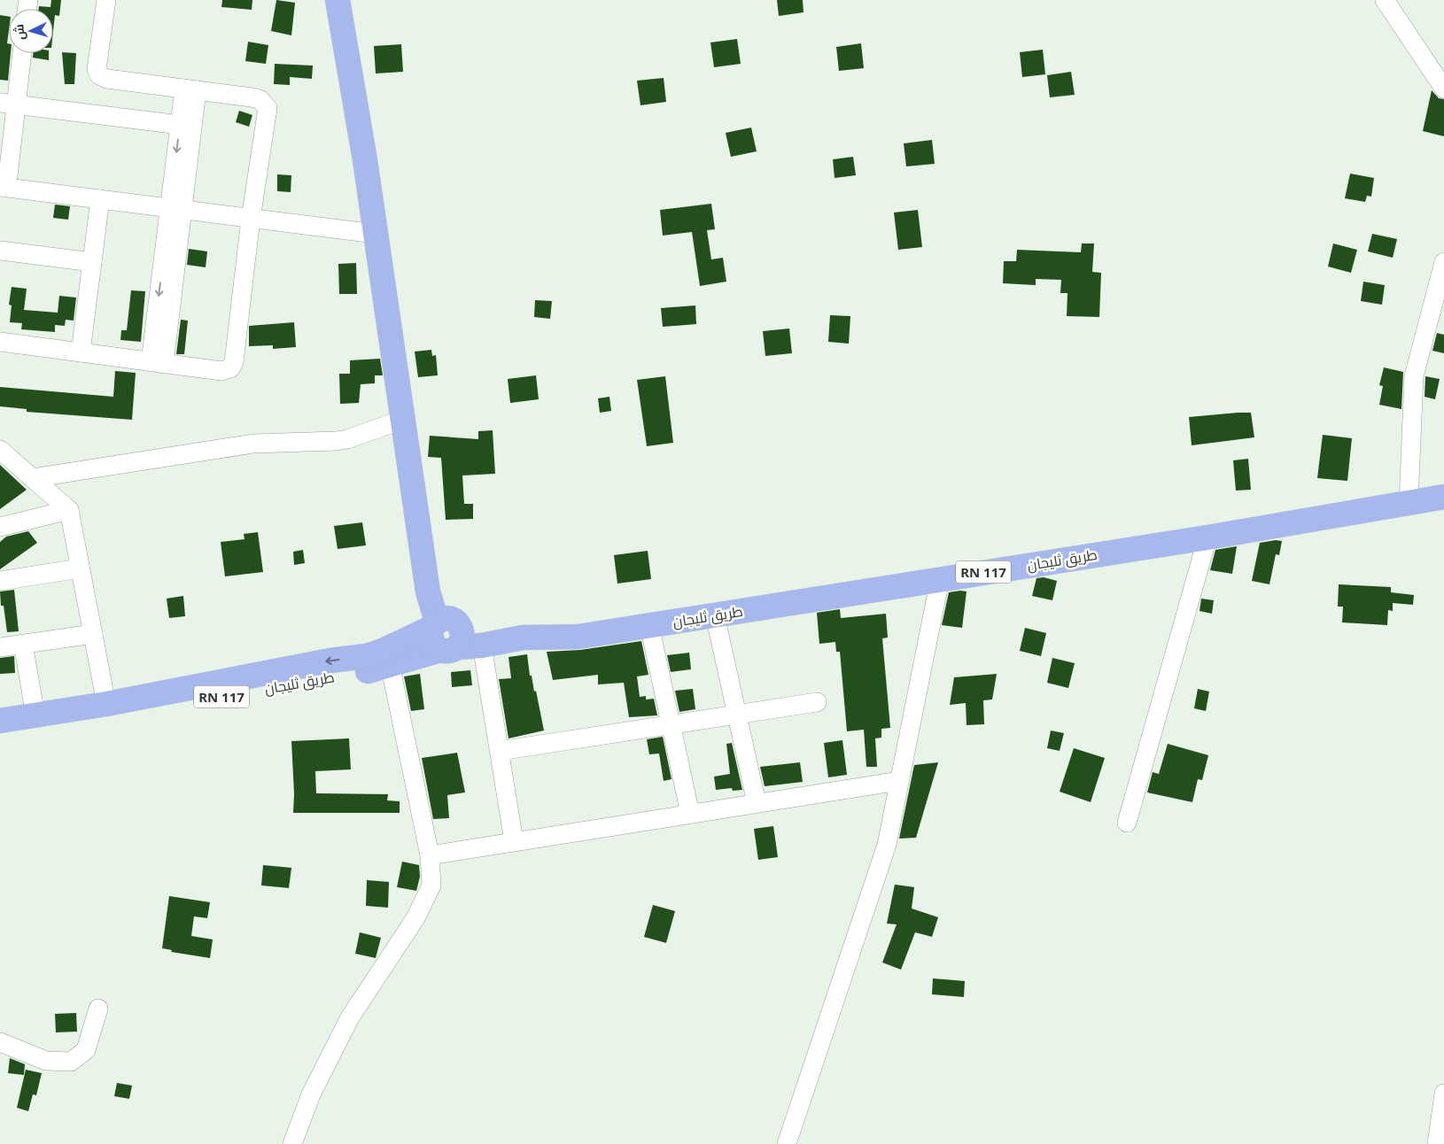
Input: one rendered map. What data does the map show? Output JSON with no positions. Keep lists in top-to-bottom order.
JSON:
{
  "streets": {
    "main road": ["طريق ثليجان", "RN 117"]
  },
  "north": "left"
}
